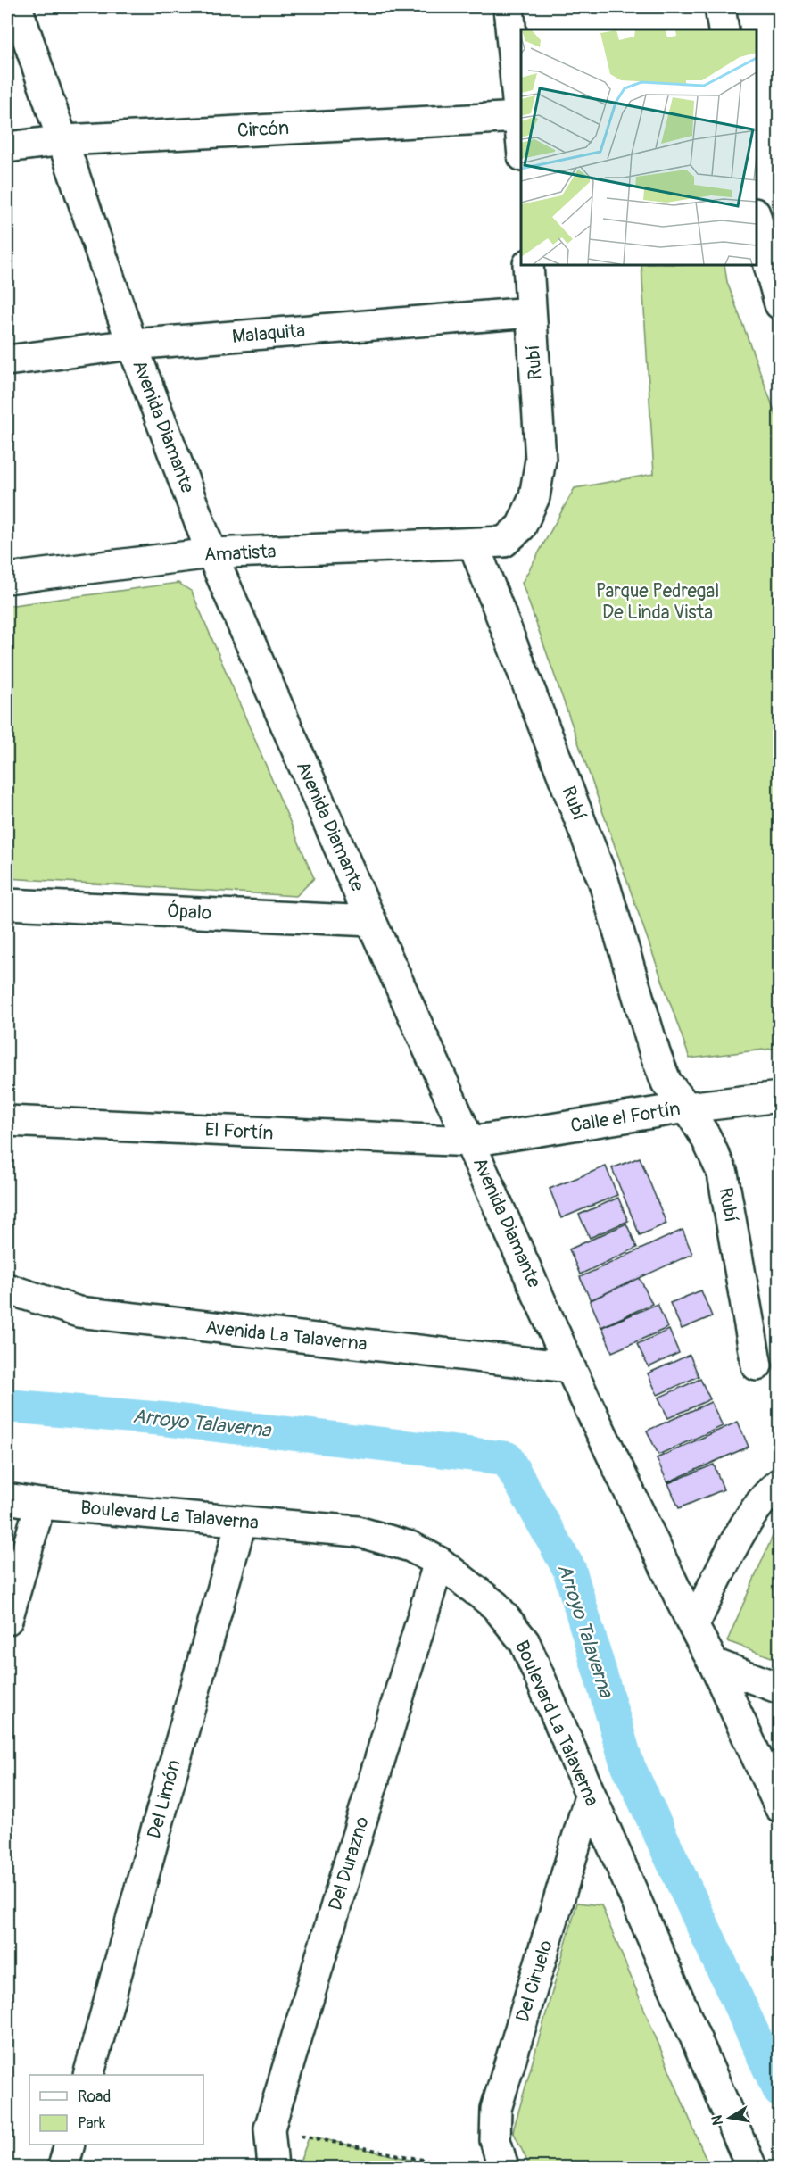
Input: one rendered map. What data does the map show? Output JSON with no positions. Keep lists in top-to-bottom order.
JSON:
{
  "streets": {
    "street": [
      "Circón",
      "Malaquita",
      "Rubí",
      "Avenida Diamante",
      "Amatista",
      "Ópalo",
      "Calle el Fortín",
      "El Fortín",
      "Avenida La Talaverna",
      "Boulevard La Talaverna",
      "Del Limón",
      "Del Durazno",
      "Del Ciruelo"
    ]
  },
  "crossings": [
    ["Circón", "Avenida Diamante"],
    ["Malaquita", "Rubí"],
    ["Malaquita", "Avenida Diamante"],
    ["Rubí", "Amatista"],
    ["Rubí", "Calle el Fortín"],
    ["Avenida Diamante", "Amatista"],
    ["Avenida Diamante", "Ópalo"],
    ["Avenida Diamante", "Calle el Fortín"],
    ["Avenida Diamante", "El Fortín"],
    ["Avenida Diamante", "Avenida La Talaverna"],
    ["Calle el Fortín", "El Fortín"],
    ["Boulevard La Talaverna", "Del Limón"],
    ["Boulevard La Talaverna", "Del Durazno"],
    ["Boulevard La Talaverna", "Del Ciruelo"]
  ],
  "water": ["Arroyo Talaverna"],
  "parks": ["Parque Pedregal De Linda Vista"],
  "legend": ["Road", "Park"],
  "north": "left"
}
